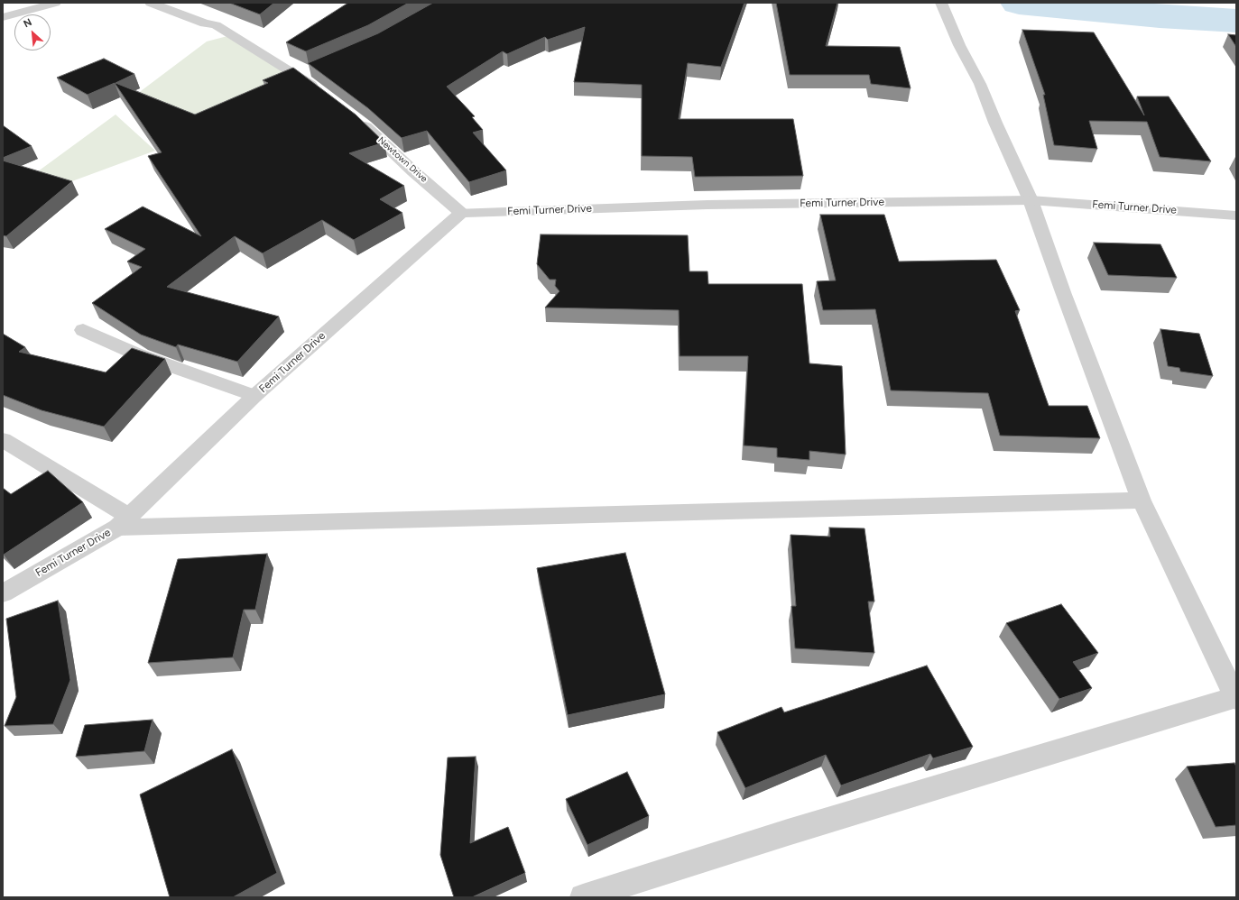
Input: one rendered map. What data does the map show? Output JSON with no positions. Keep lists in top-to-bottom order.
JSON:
{
  "streets": {
    "street": ["Newtown Drive", "Femi Turner Drive"]
  },
  "crossings": [
    ["Newtown Drive", "Femi Turner Drive"]
  ],
  "north": "top left"
}
